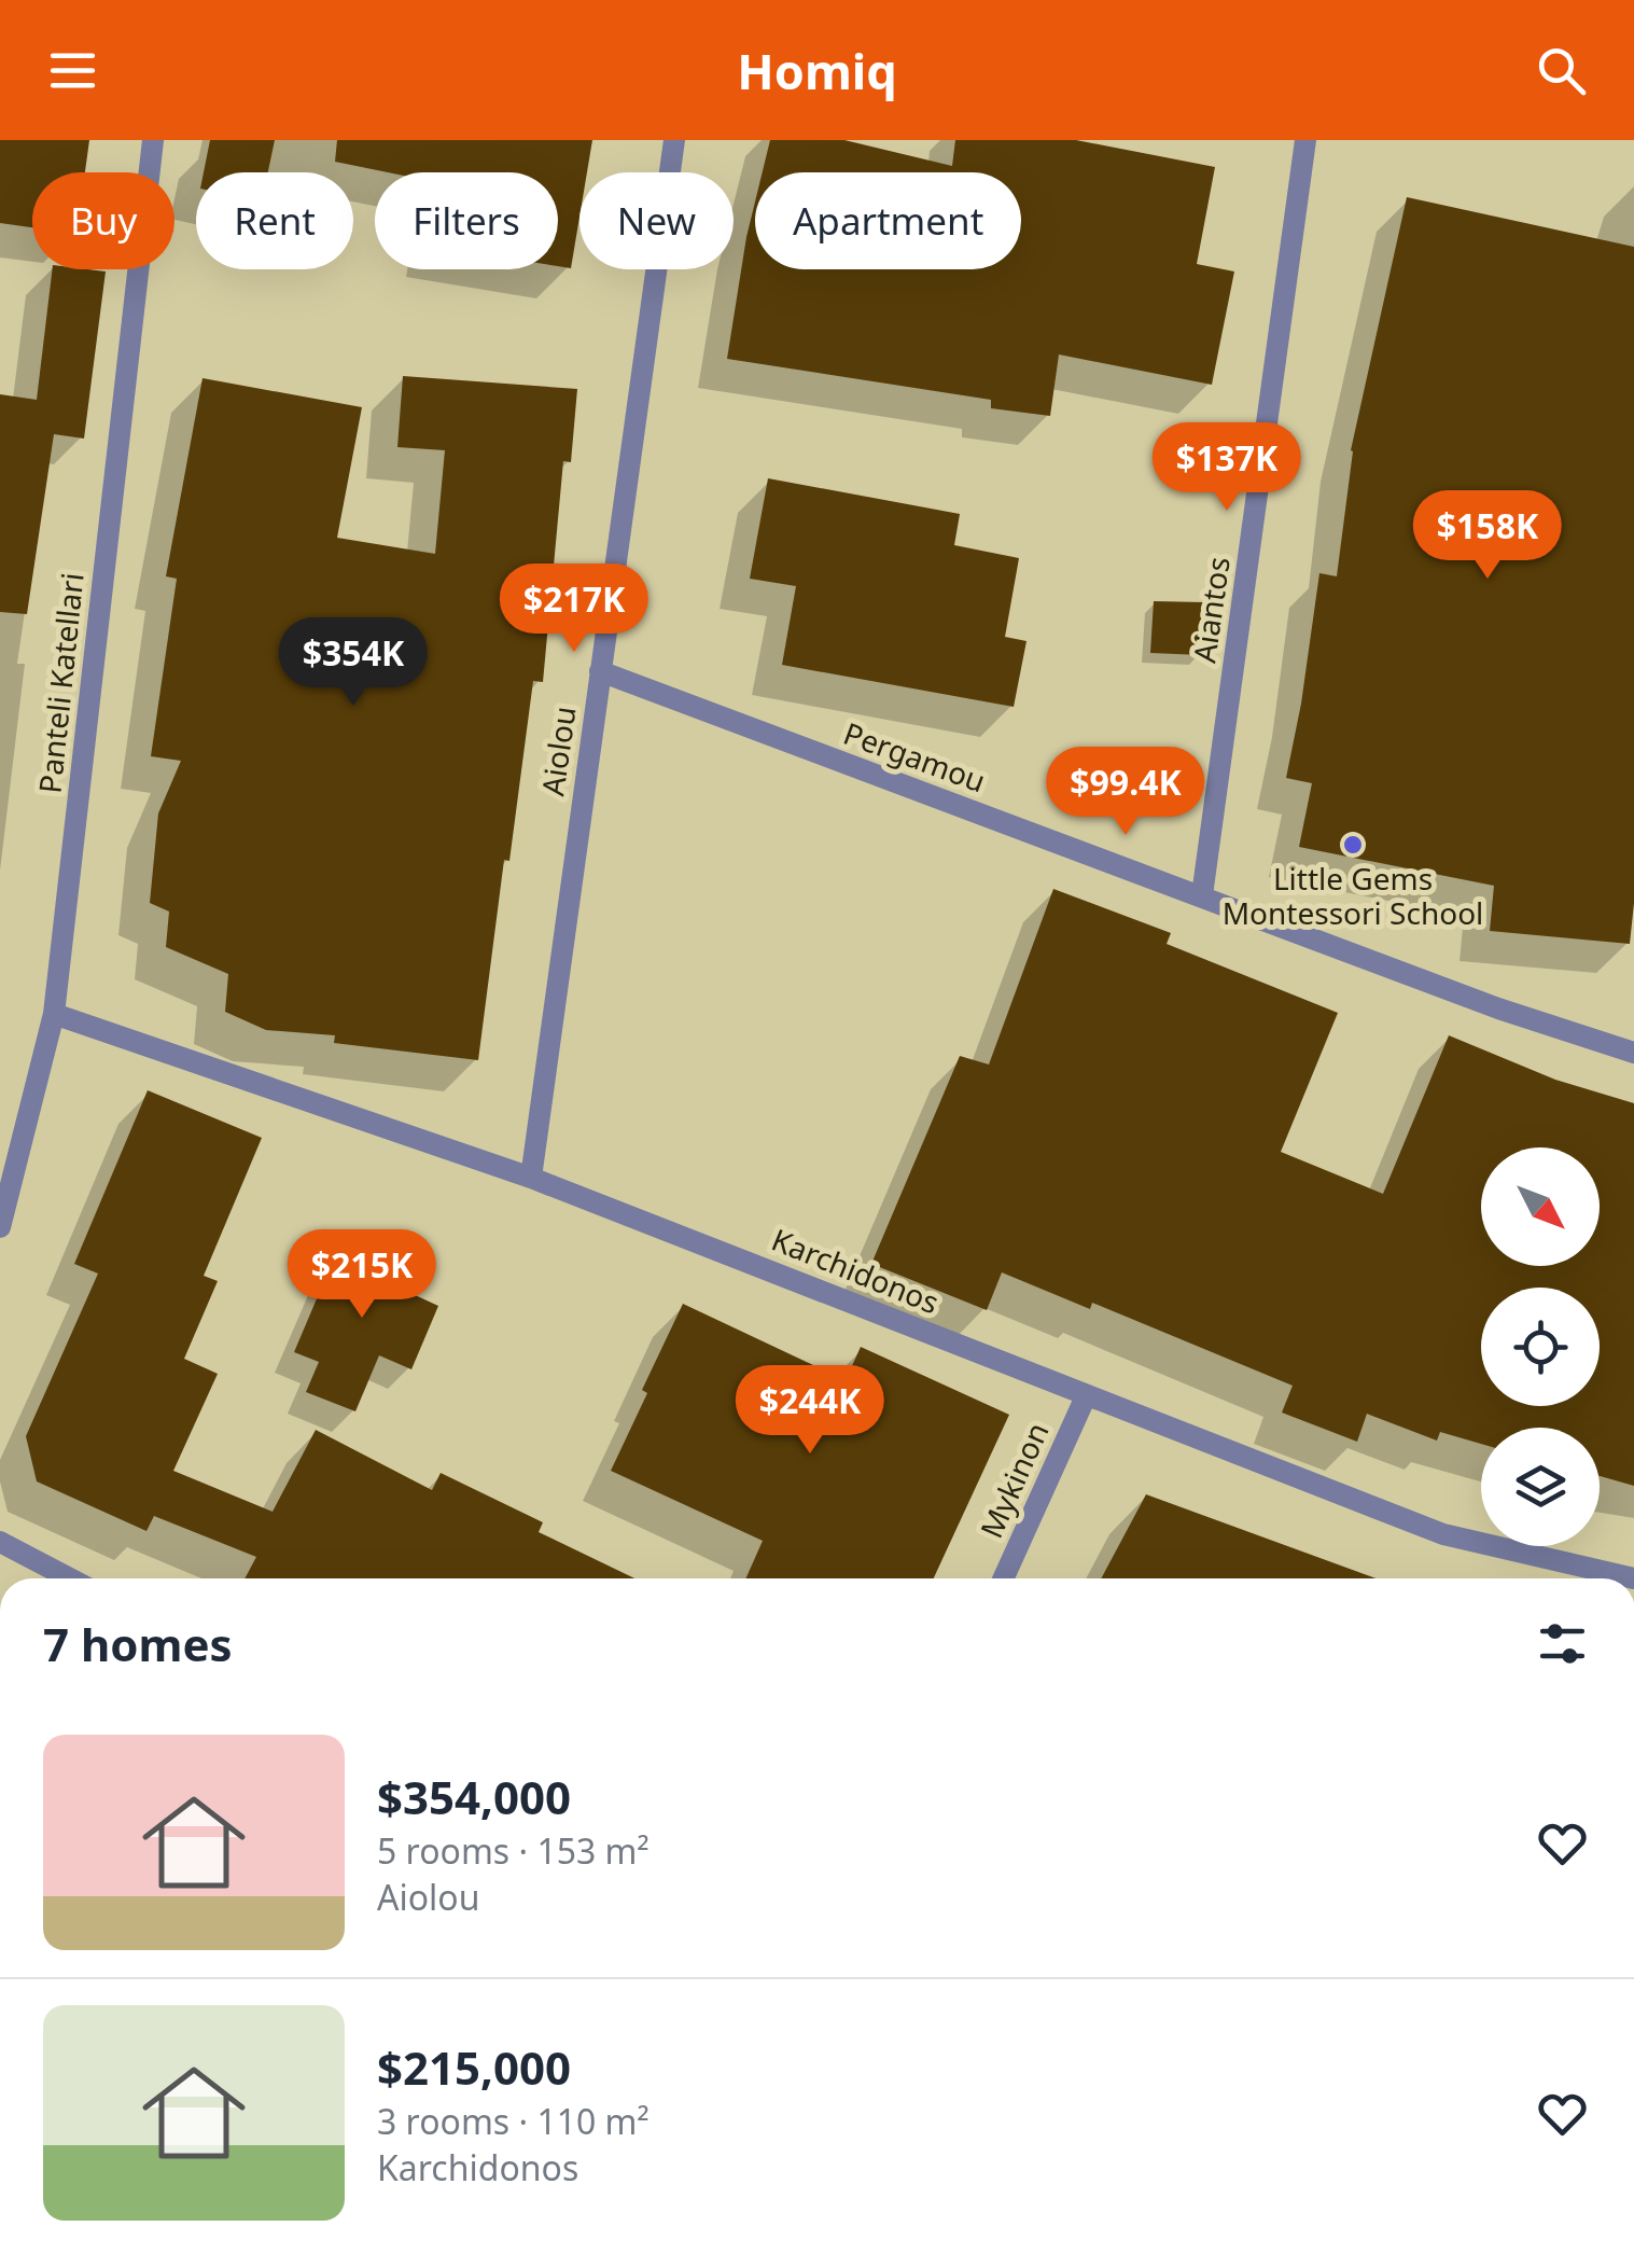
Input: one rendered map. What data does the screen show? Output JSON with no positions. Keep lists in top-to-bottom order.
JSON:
{
  "streets": {
    "street": [
      "Aiantos",
      "Panteli Katellari",
      "Aiolou",
      "Pergamou",
      "Karchidonos",
      "Mykinon"
    ]
  },
  "crossings": [
    ["Aiantos", "Pergamou"],
    ["Panteli Katellari", "Karchidonos"],
    ["Aiolou", "Pergamou"],
    ["Aiolou", "Karchidonos"],
    ["Karchidonos", "Mykinon"]
  ],
  "places": ["Little Gems Montessori School"],
  "north": "bottom right",
  "page": {
    "header": "Homiq",
    "chip": [
      "Buy",
      "Rent",
      "Filters",
      "New",
      "Apartment"
    ],
    "price": [
      "$137K",
      "$158K",
      "$217K",
      "$354K",
      "$99.4K",
      "$215K",
      "$244K"
    ],
    "heading": "7 homes",
    "list": [
      {
        "name": "$354,000",
        "note": "5 rooms · 153 m² · Aiolou"
      },
      {
        "name": "$215,000",
        "note": "3 rooms · 110 m² · Karchidonos"
      }
    ]
  }
}
